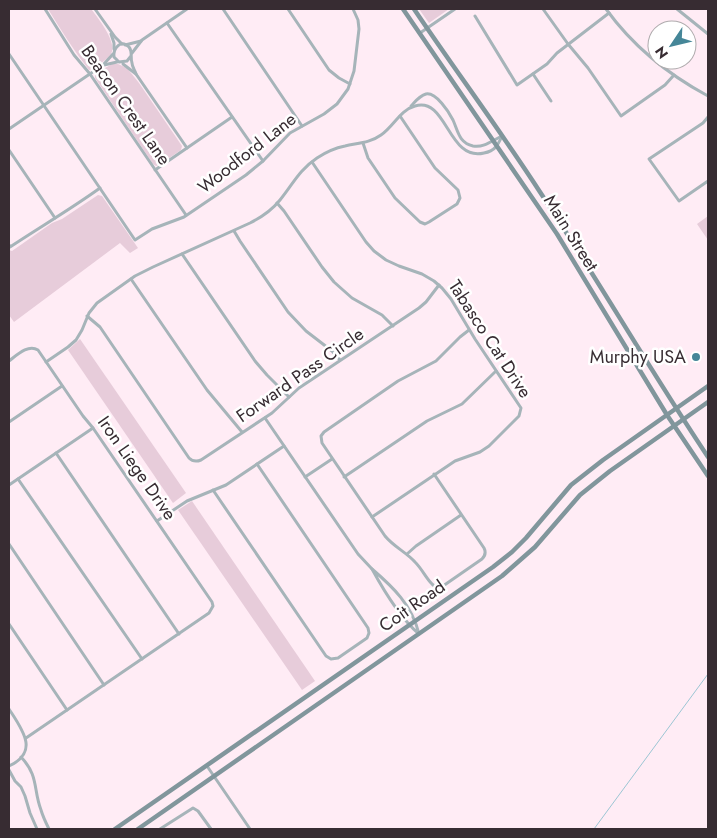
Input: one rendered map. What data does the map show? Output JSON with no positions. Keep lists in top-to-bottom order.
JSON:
{
  "streets": {
    "main road": ["Main Street", "Coit Road"],
    "street": [
      "Beacon Crest Lane",
      "Woodford Lane",
      "Tabasco Cat Drive",
      "Forward Pass Circle",
      "Iron Liege Drive"
    ]
  },
  "crossings": [
    ["Beacon Crest Lane", "Woodford Lane"],
    ["Main Street", "Coit Road"],
    ["Tabasco Cat Drive", "Forward Pass Circle"]
  ],
  "places": ["Murphy USA"],
  "north": "bottom left"
}
